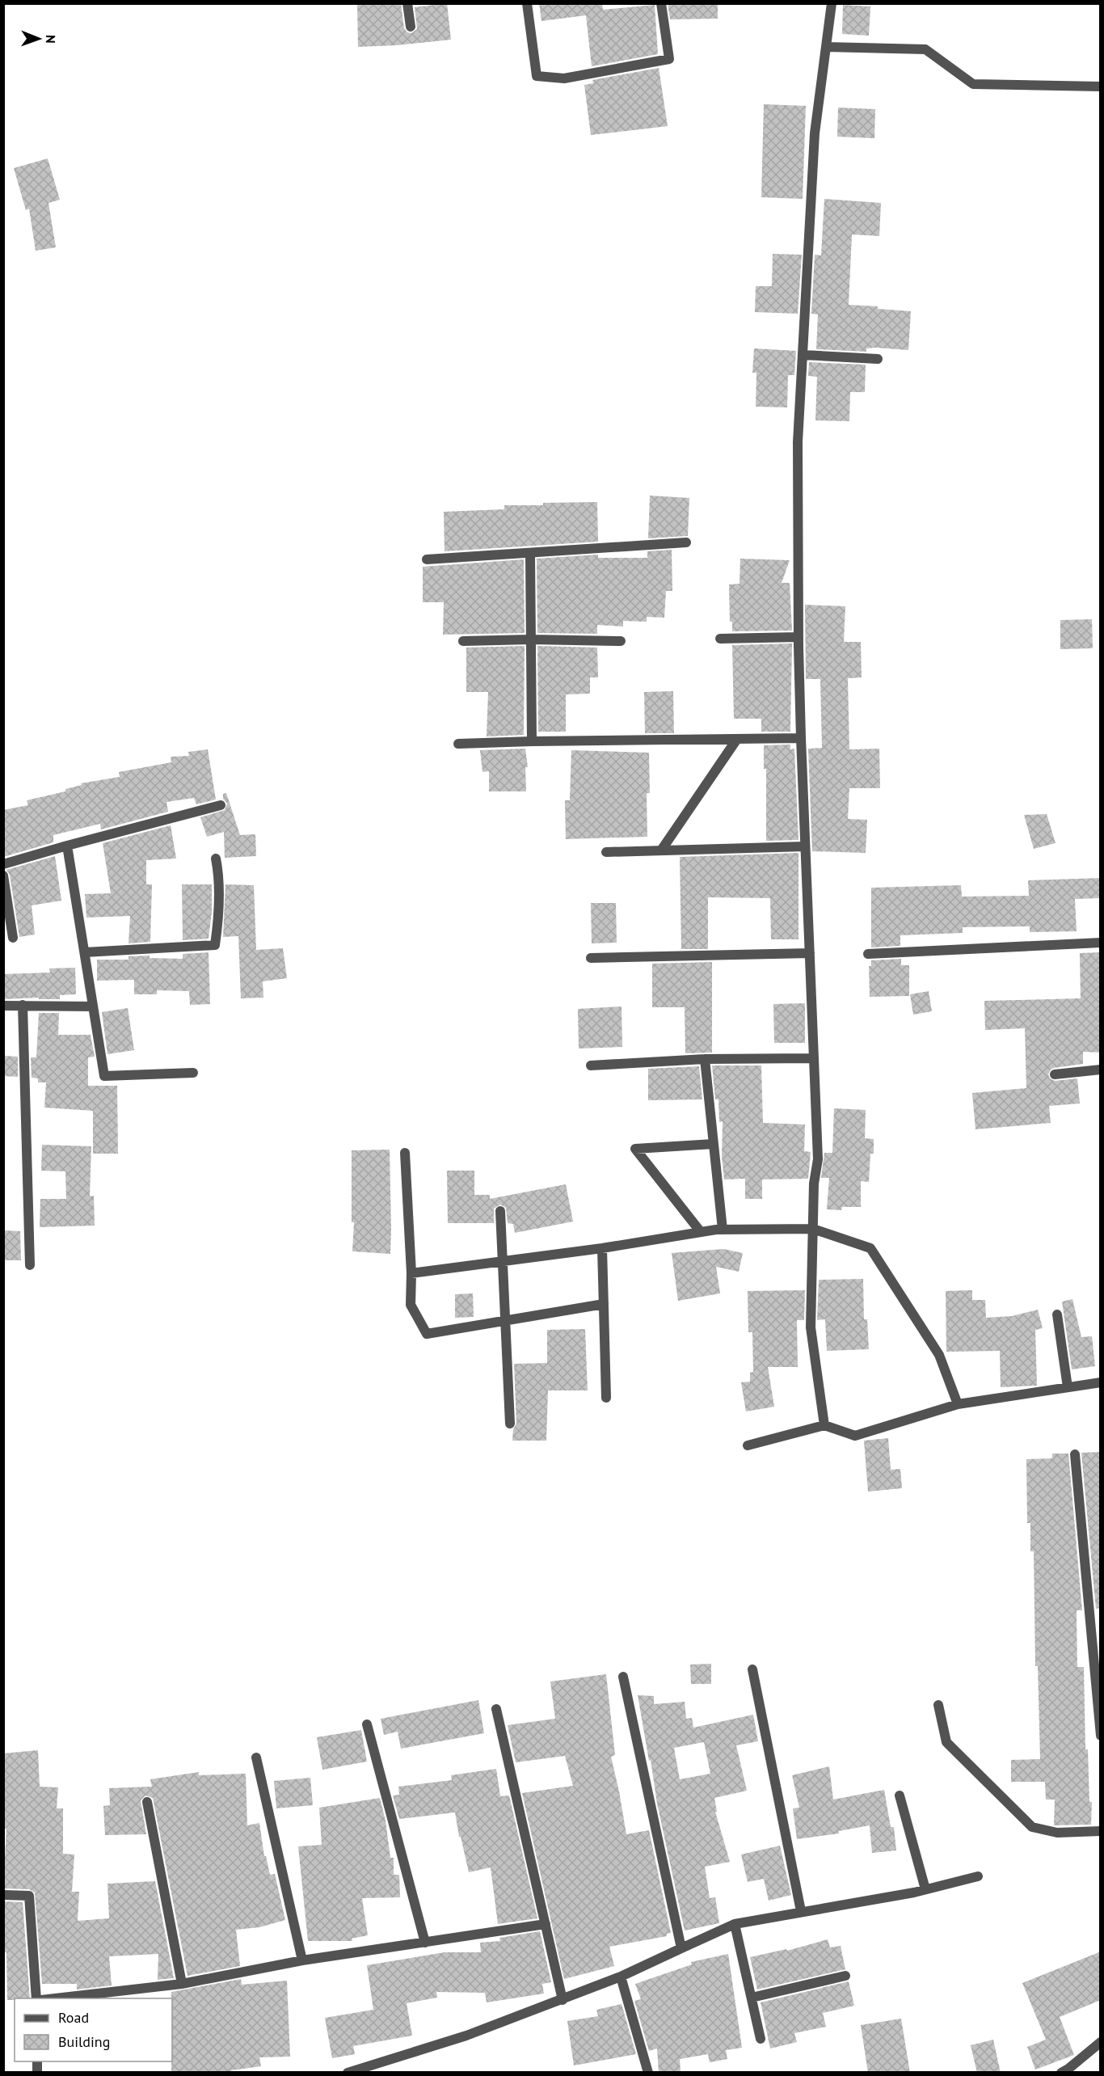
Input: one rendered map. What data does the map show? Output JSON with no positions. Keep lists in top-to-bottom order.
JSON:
{
  "legend": ["Road", "Building"],
  "north": "right"
}
